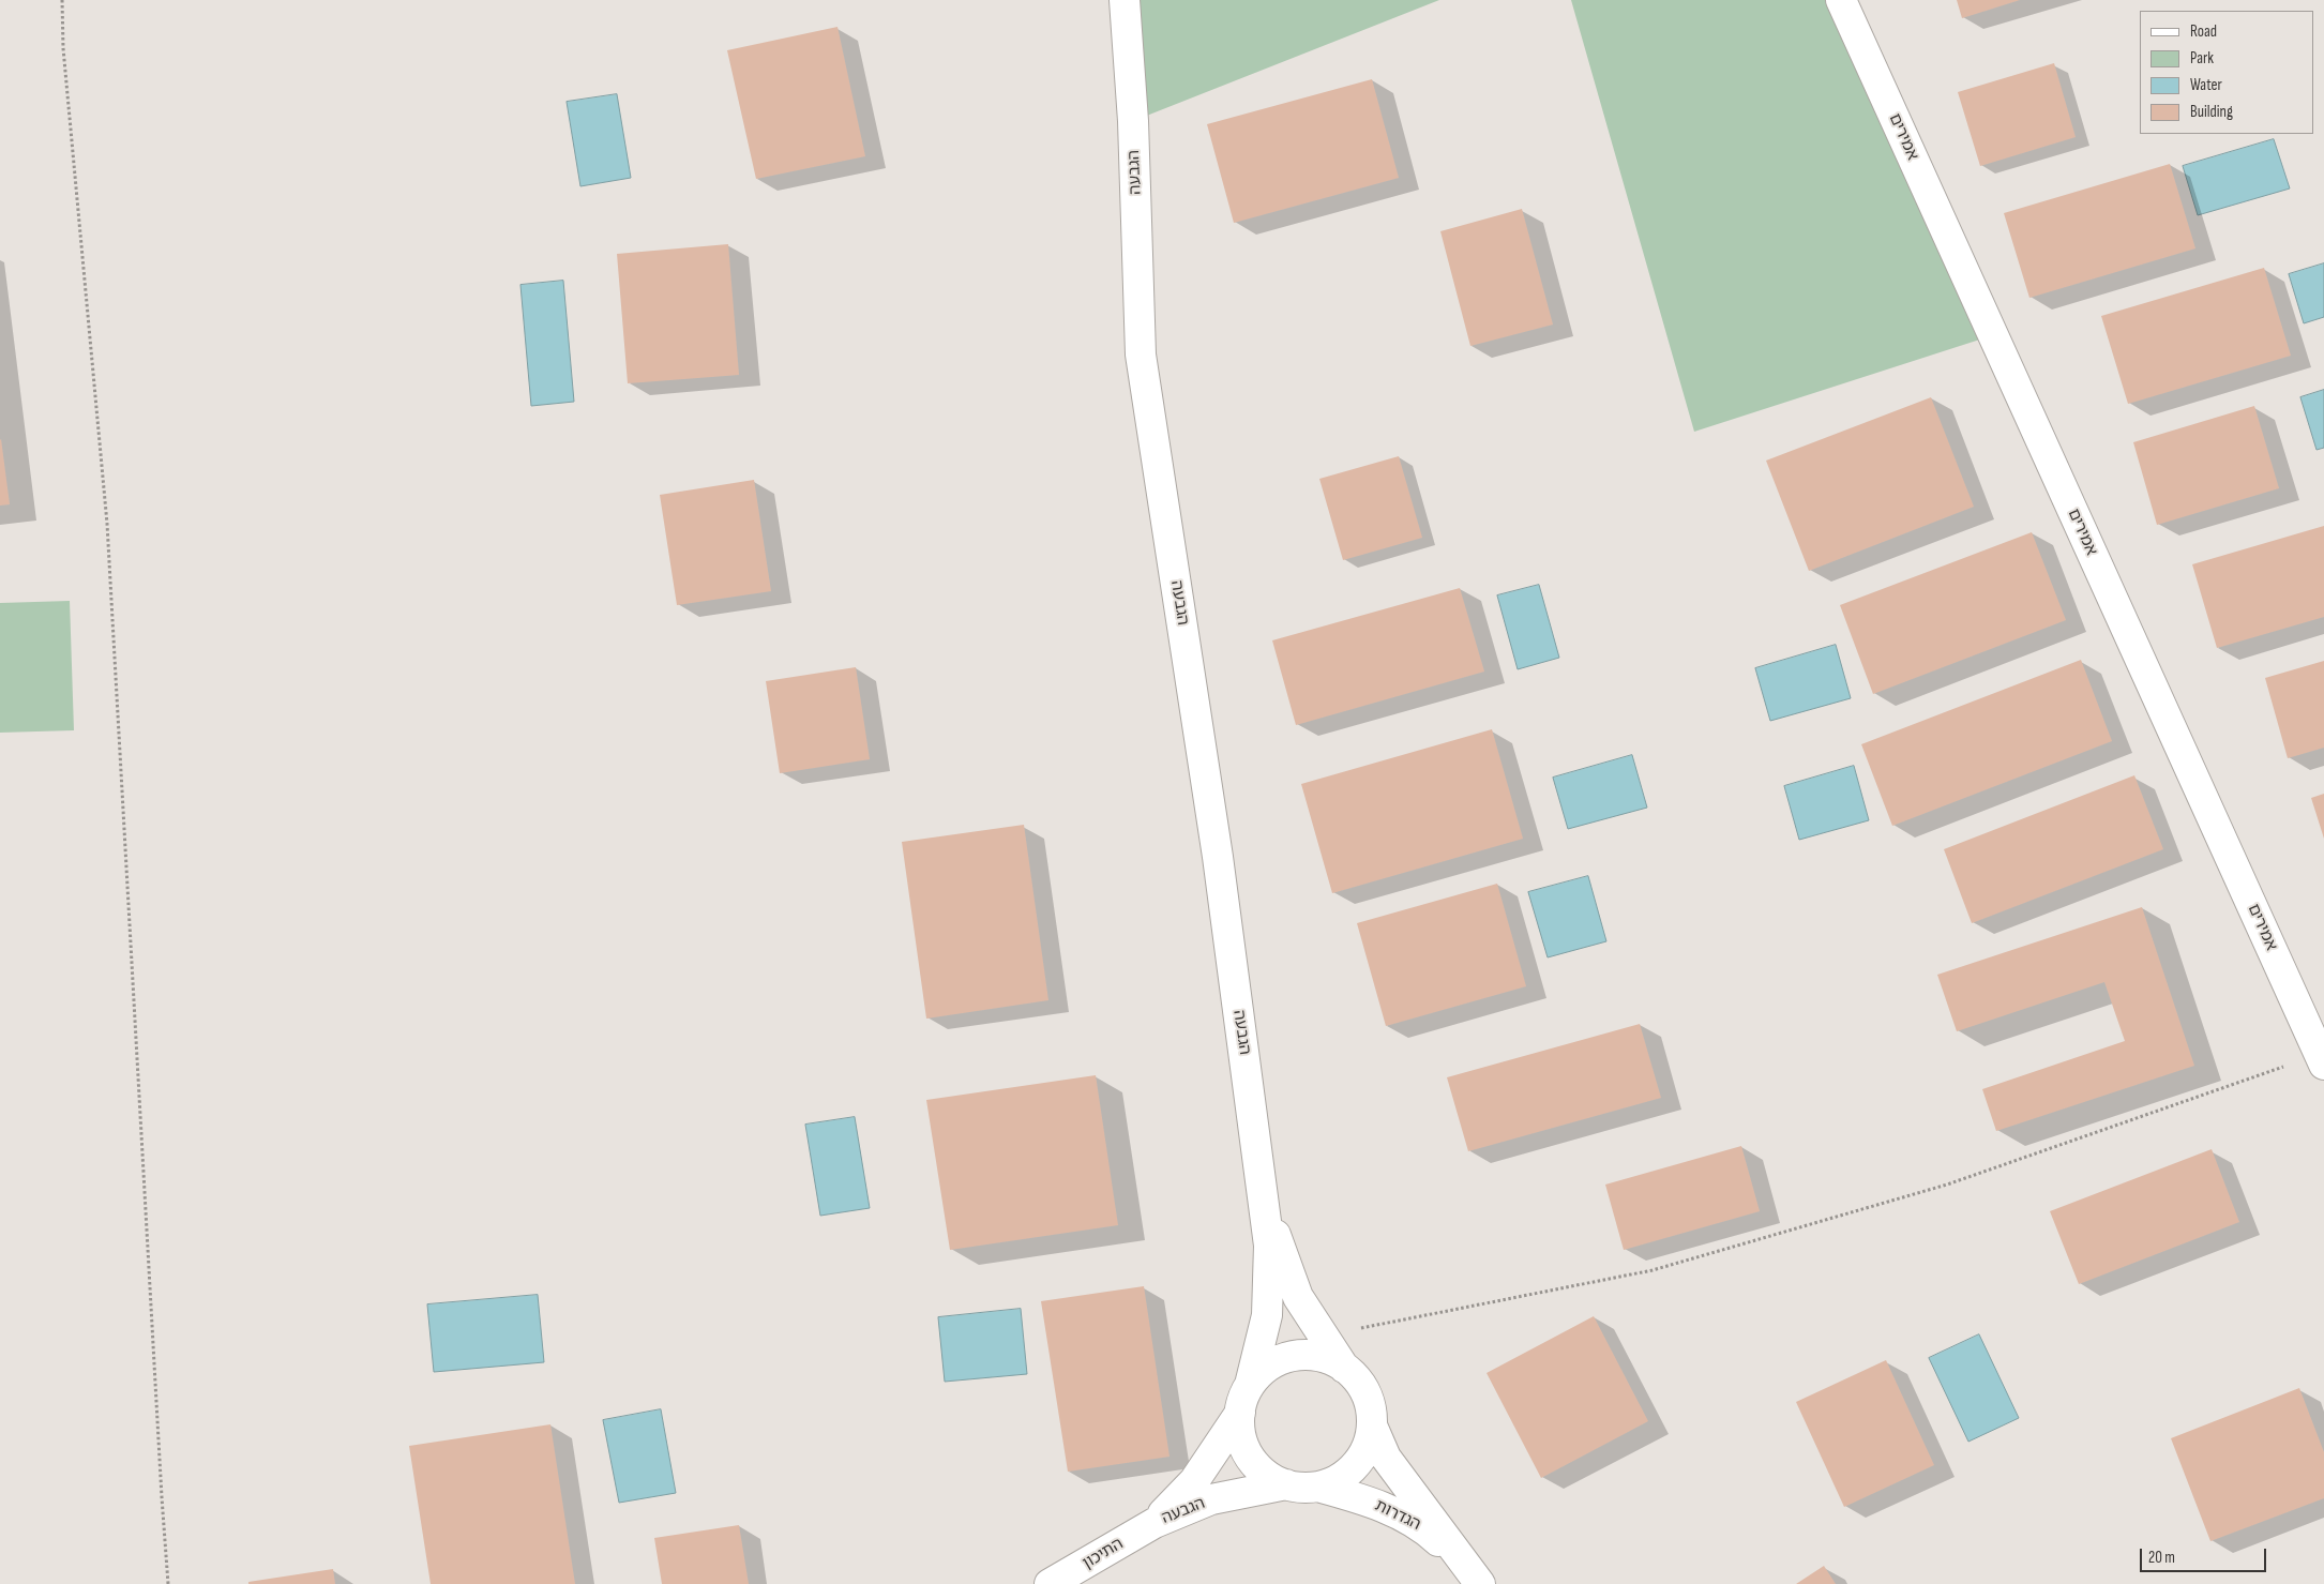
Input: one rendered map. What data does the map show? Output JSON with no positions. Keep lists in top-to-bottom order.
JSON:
{
  "streets": {
    "street": [
      "אמירים",
      "הגבעה",
      "הגדרות",
      "התיכון"
    ]
  },
  "crossings": [
    ["הגבעה", "הגדרות"],
    ["הגבעה", "התיכון"]
  ],
  "legend": [
    "Road",
    "Park",
    "Water",
    "Building"
  ],
  "scale_bar": "20 m"
}
